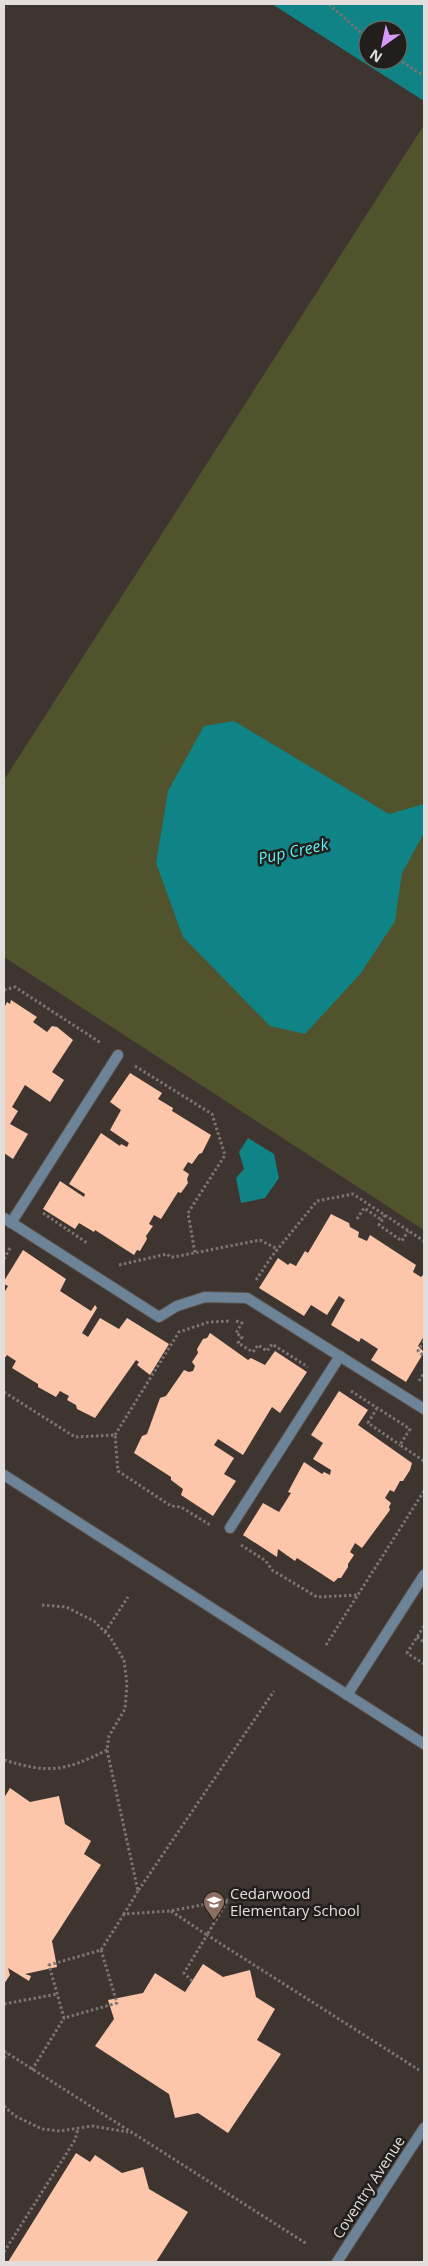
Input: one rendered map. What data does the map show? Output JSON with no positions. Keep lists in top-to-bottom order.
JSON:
{
  "streets": {
    "street": ["Coventry Avenue"]
  },
  "water": ["Pup Creek"],
  "places": {
    "school or university": ["Cedarwood Elementary School"]
  },
  "north": "bottom left"
}
